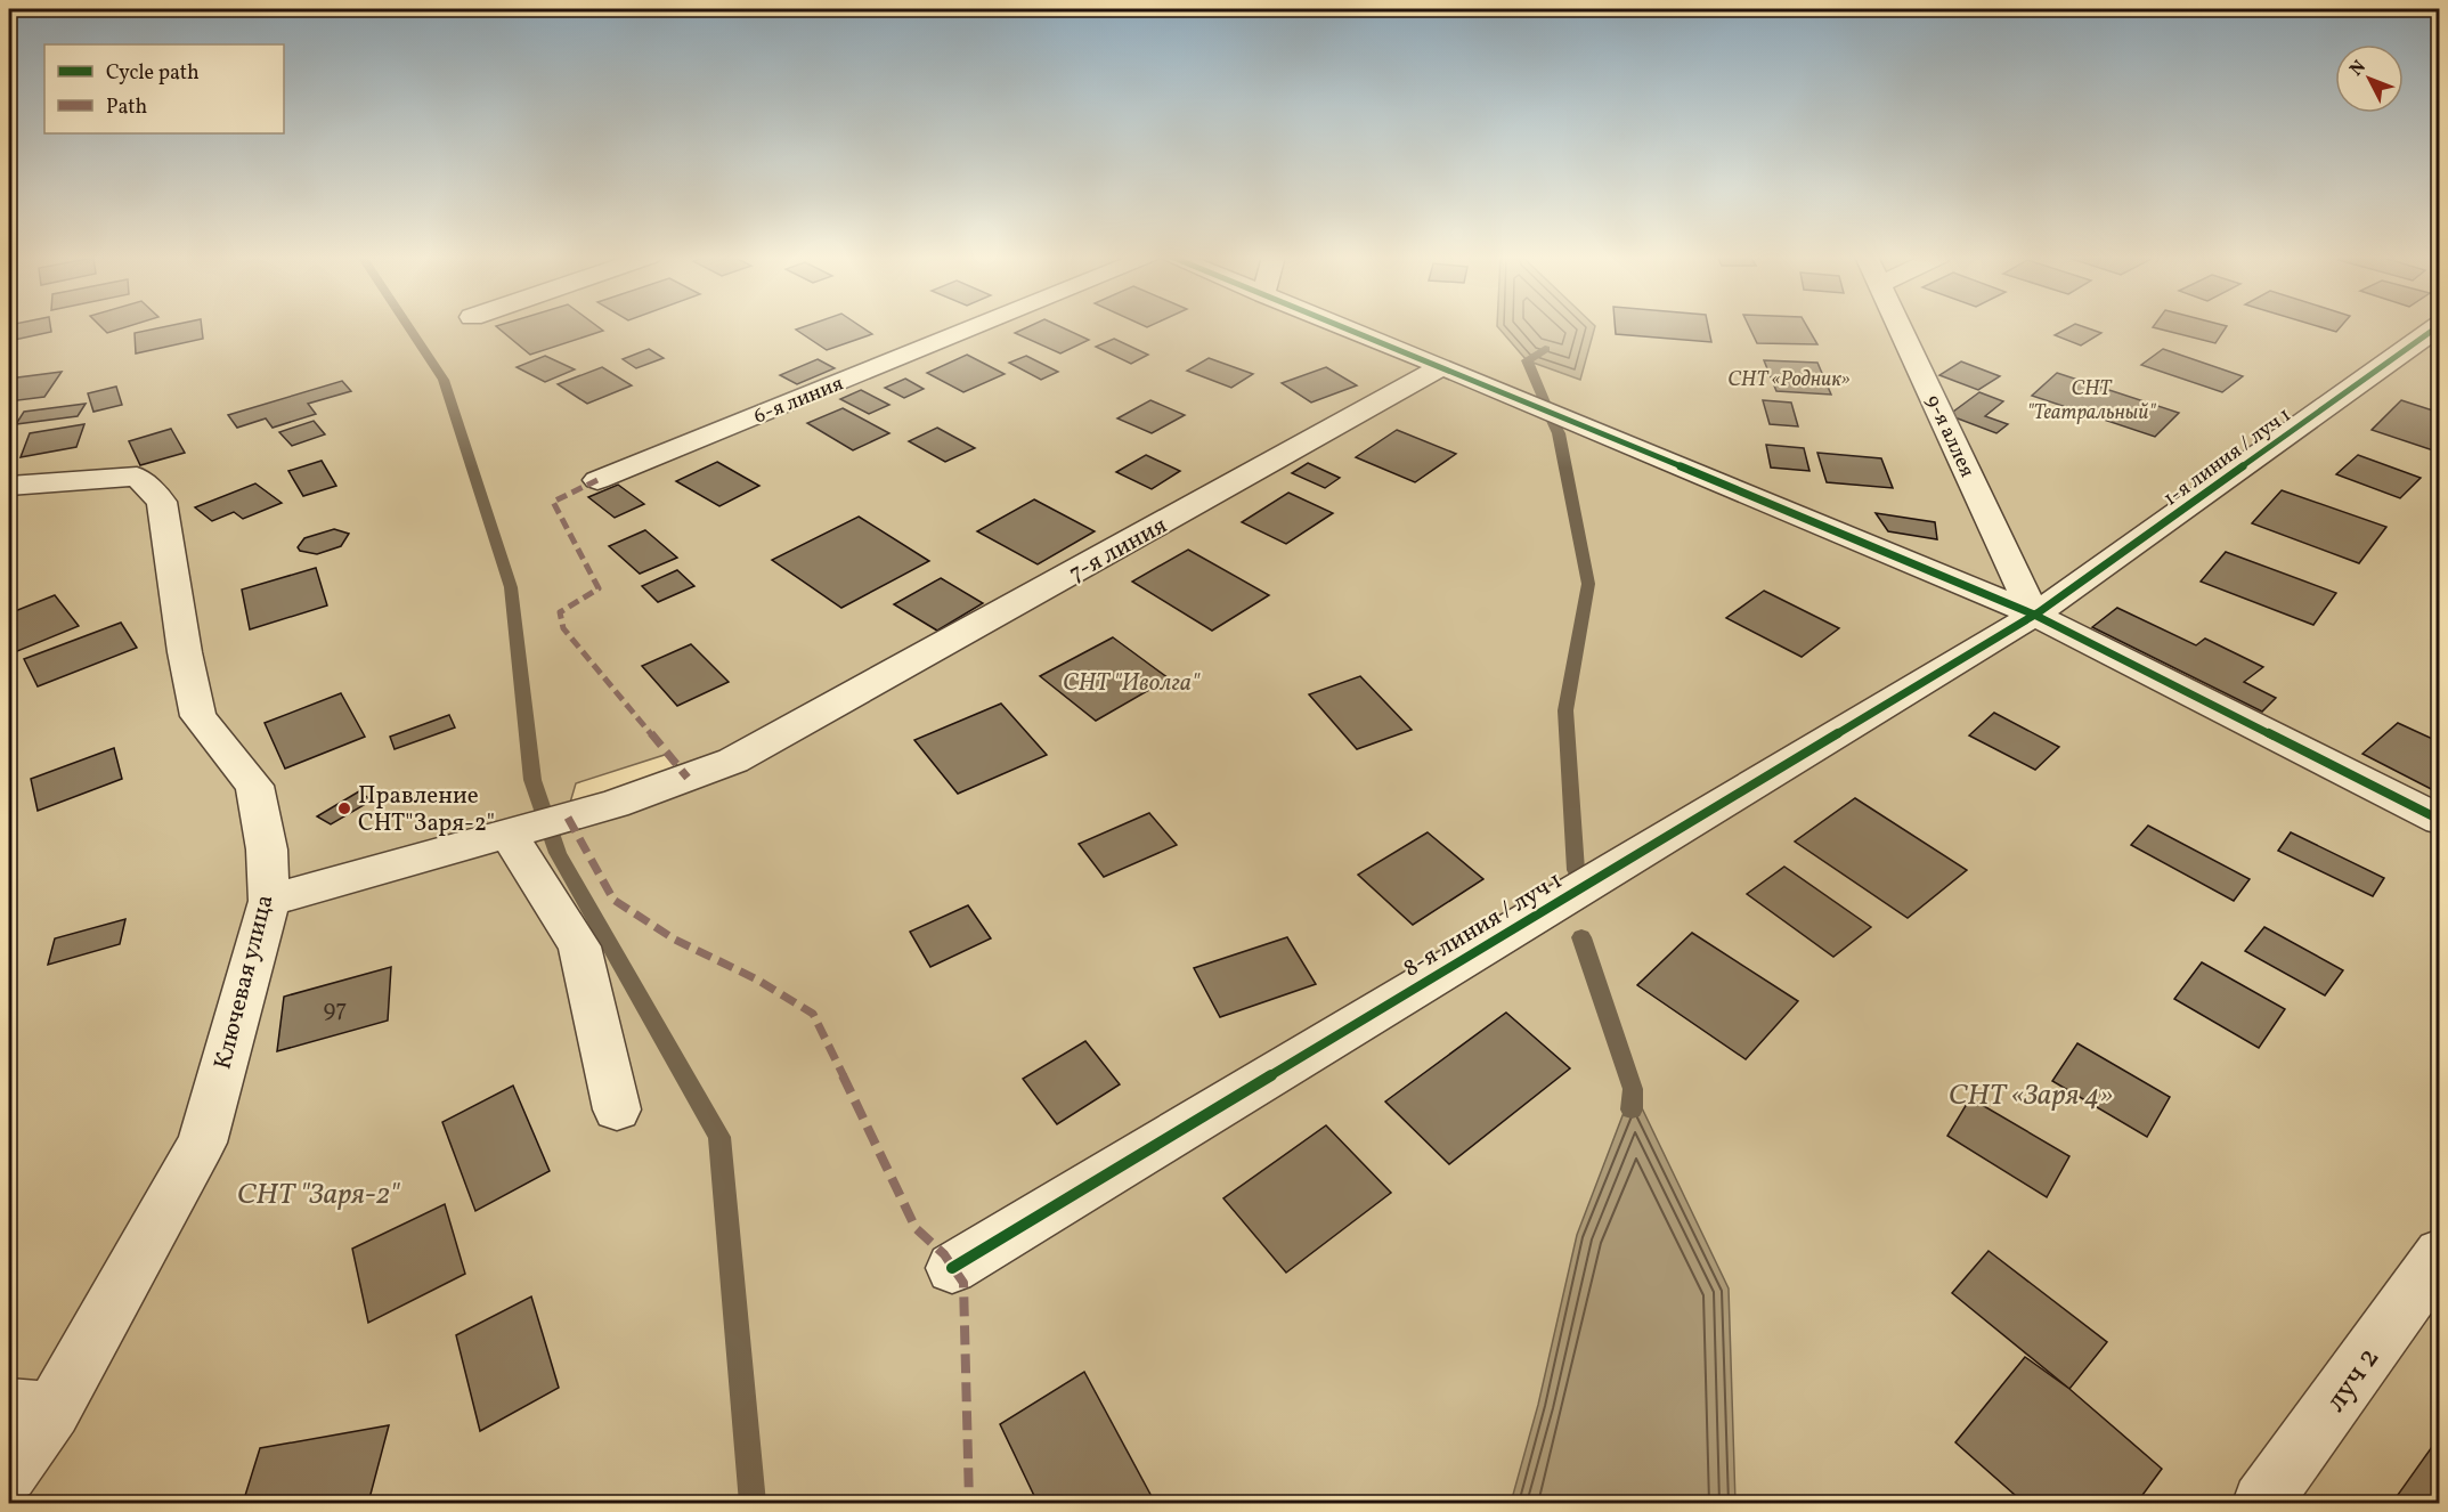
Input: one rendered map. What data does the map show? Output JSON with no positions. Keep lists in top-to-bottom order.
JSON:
{
  "streets": {
    "street": [
      "6-я линия",
      "9-я аллея",
      "1-я линия / луч 1",
      "7-я линия",
      "8-я линия / луч 1",
      "Ключевая улица",
      "луч 2"
    ]
  },
  "crossings": [
    ["9-я аллея", "1-я линия / луч 1"],
    ["9-я аллея", "8-я линия / луч 1"],
    ["1-я линия / луч 1", "8-я линия / луч 1"],
    ["7-я линия", "Ключевая улица"]
  ],
  "parks": [
    "СНТ «Родник»",
    "СНТ \"Театральный\"",
    "СНТ \"Иволга\"",
    "СНТ «Заря 4»",
    "СНТ \"Заря-2\""
  ],
  "places": ["Правление СНТ\"Заря-2\""],
  "house_numbers": ["97"],
  "legend": ["Cycle path", "Path"],
  "north": "top left"
}
